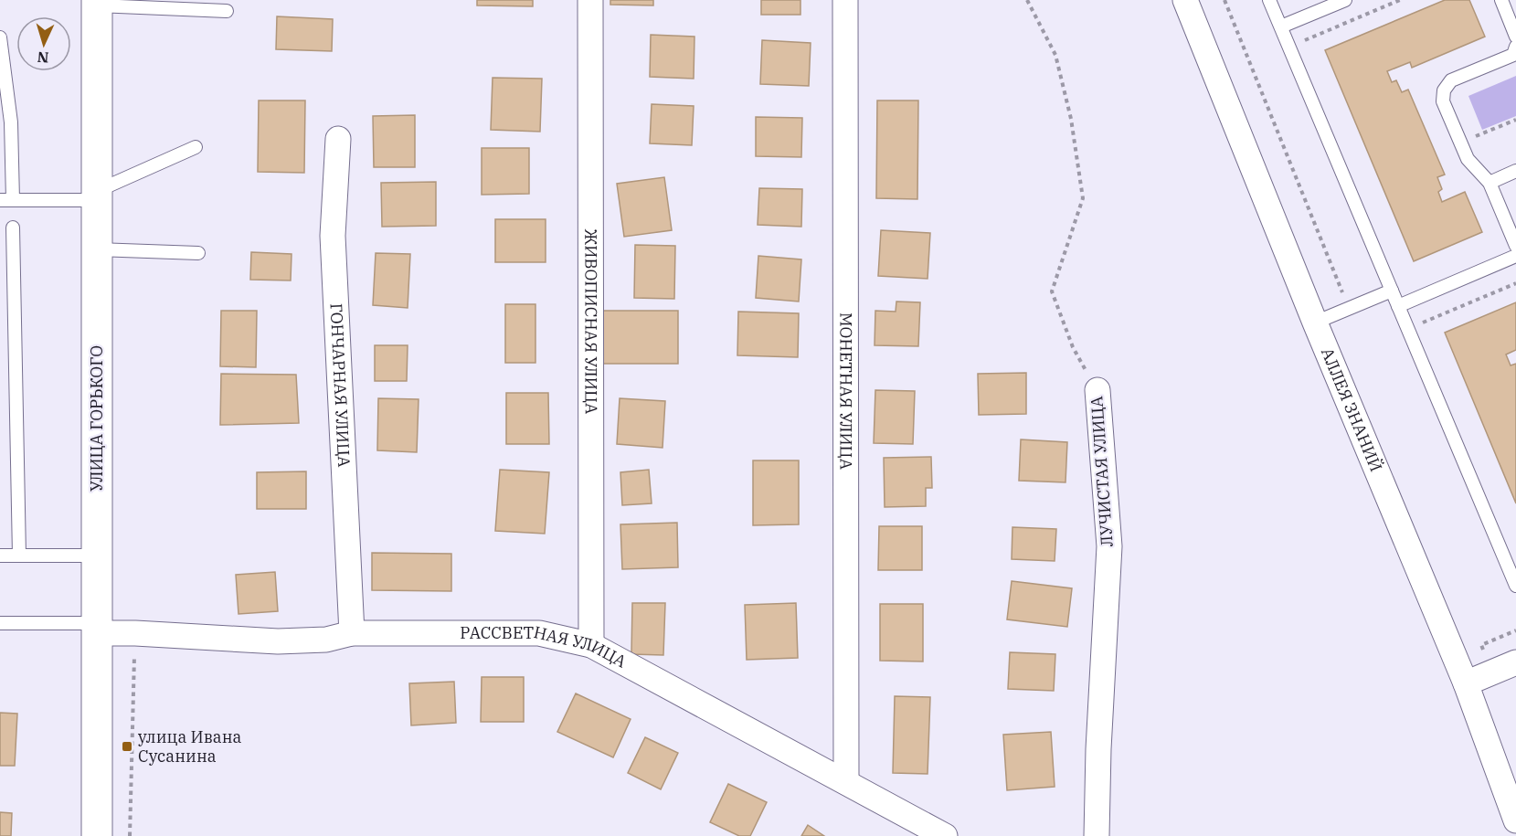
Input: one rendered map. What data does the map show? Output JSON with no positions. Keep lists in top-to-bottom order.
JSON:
{
  "streets": {
    "main road": ["УЛИЦА ГОРЬКОГО"],
    "street": [
      "ЖИВОПИСНАЯ УЛИЦА",
      "ГОНЧАРНАЯ УЛИЦА",
      "МОНЕТНАЯ УЛИЦА",
      "АЛЛЕЯ ЗНАНИЙ",
      "ЛУЧИСТАЯ УЛИЦА",
      "РАССВЕТНАЯ УЛИЦА"
    ]
  },
  "crossings": [
    ["ЖИВОПИСНАЯ УЛИЦА", "РАССВЕТНАЯ УЛИЦА"],
    ["ГОНЧАРНАЯ УЛИЦА", "РАССВЕТНАЯ УЛИЦА"],
    ["МОНЕТНАЯ УЛИЦА", "РАССВЕТНАЯ УЛИЦА"],
    ["УЛИЦА ГОРЬКОГО", "РАССВЕТНАЯ УЛИЦА"]
  ],
  "places": {
    "transit": ["улица Ивана Сусанина"]
  },
  "north": "bottom"
}
